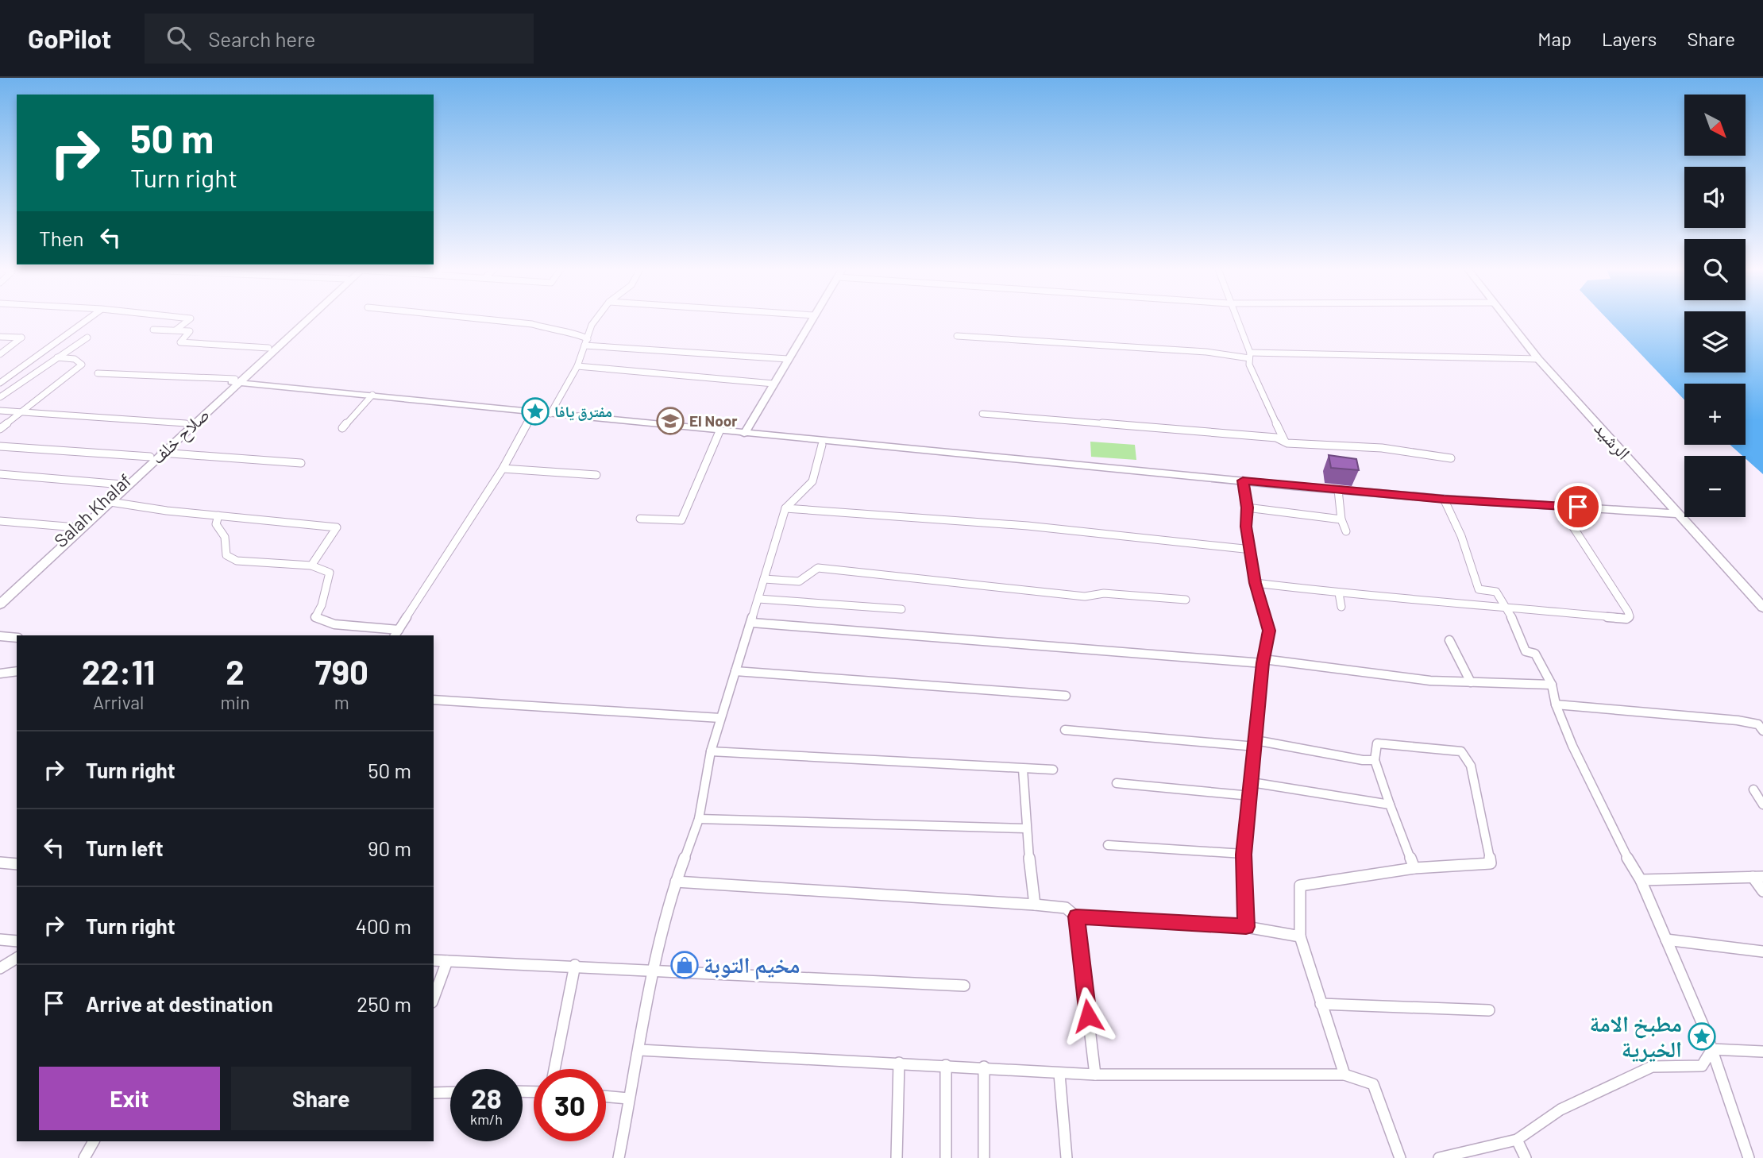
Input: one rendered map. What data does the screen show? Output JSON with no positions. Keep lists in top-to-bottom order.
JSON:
{
  "streets": {
    "main road": ["صلاح خلف", "الرشيد", "Salah Khalaf"]
  },
  "crossings": [
    ["صلاح خلف", "Salah Khalaf"]
  ],
  "places": {
    "place": ["مفترق يافا", "مطبخ الامة الخيرية"],
    "school or university": ["El Noor"],
    "shop": ["مخيم التوبة"]
  },
  "north": "bottom right",
  "page": {
    "header": "GoPilot",
    "search": "Search here",
    "nav": ["Map", "Layers", "Share"],
    "map_buttons": ["+", "−"],
    "turn": ["50 m", "Turn right"],
    "then": "Then",
    "eta": [
      "22:11",
      "Arrival",
      "2",
      "min",
      "790",
      "m"
    ],
    "list": [
      {
        "name": "Turn right",
        "value": "50 m"
      },
      {
        "name": "Turn left",
        "value": "90 m"
      },
      {
        "name": "Turn right",
        "value": "400 m"
      },
      {
        "name": "Arrive at destination",
        "value": "250 m"
      }
    ],
    "buttons": ["Exit", "Share"],
    "speed": "28 km/h",
    "limit": "30"
  }
}
